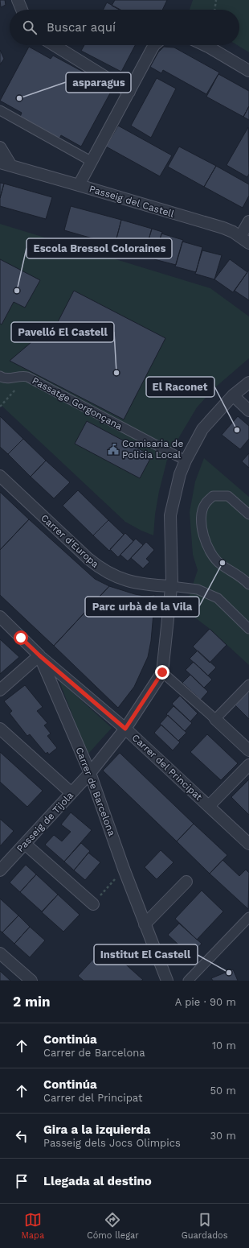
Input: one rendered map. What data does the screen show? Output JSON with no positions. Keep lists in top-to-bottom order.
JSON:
{
  "streets": {
    "street": [
      "Passeig del Castell",
      "Passatge Gorgonçana",
      "Carrer d'Europa",
      "Carrer del Principat",
      "Carrer de Barcelona",
      "Passeig de Tijola"
    ]
  },
  "crossings": [
    ["Carrer del Principat", "Carrer de Barcelona"],
    ["Carrer del Principat", "Passeig de Tijola"],
    ["Carrer de Barcelona", "Passeig de Tijola"]
  ],
  "places": {
    "other": [
      "asparagus",
      "Escola Bressol Coloraines",
      "Pavelló El Castell",
      "El Raconet",
      "Parc urbà de la Vila",
      "Institut El Castell"
    ],
    "public building": ["Comisaria de Policia Local"]
  },
  "page": {
    "search": "Buscar aquí",
    "heading": ["2 min", "A pie · 90 m"],
    "list": [
      ["Continúa", "Carrer de Barcelona", "10 m"],
      ["Continúa", "Carrer del Principat", "50 m"],
      ["Gira a la izquierda", "Passeig dels Jocs Olimpics", "30 m"],
      "Llegada al destino"
    ],
    "nav": ["Mapa", "Cómo llegar", "Guardados"]
  }
}
